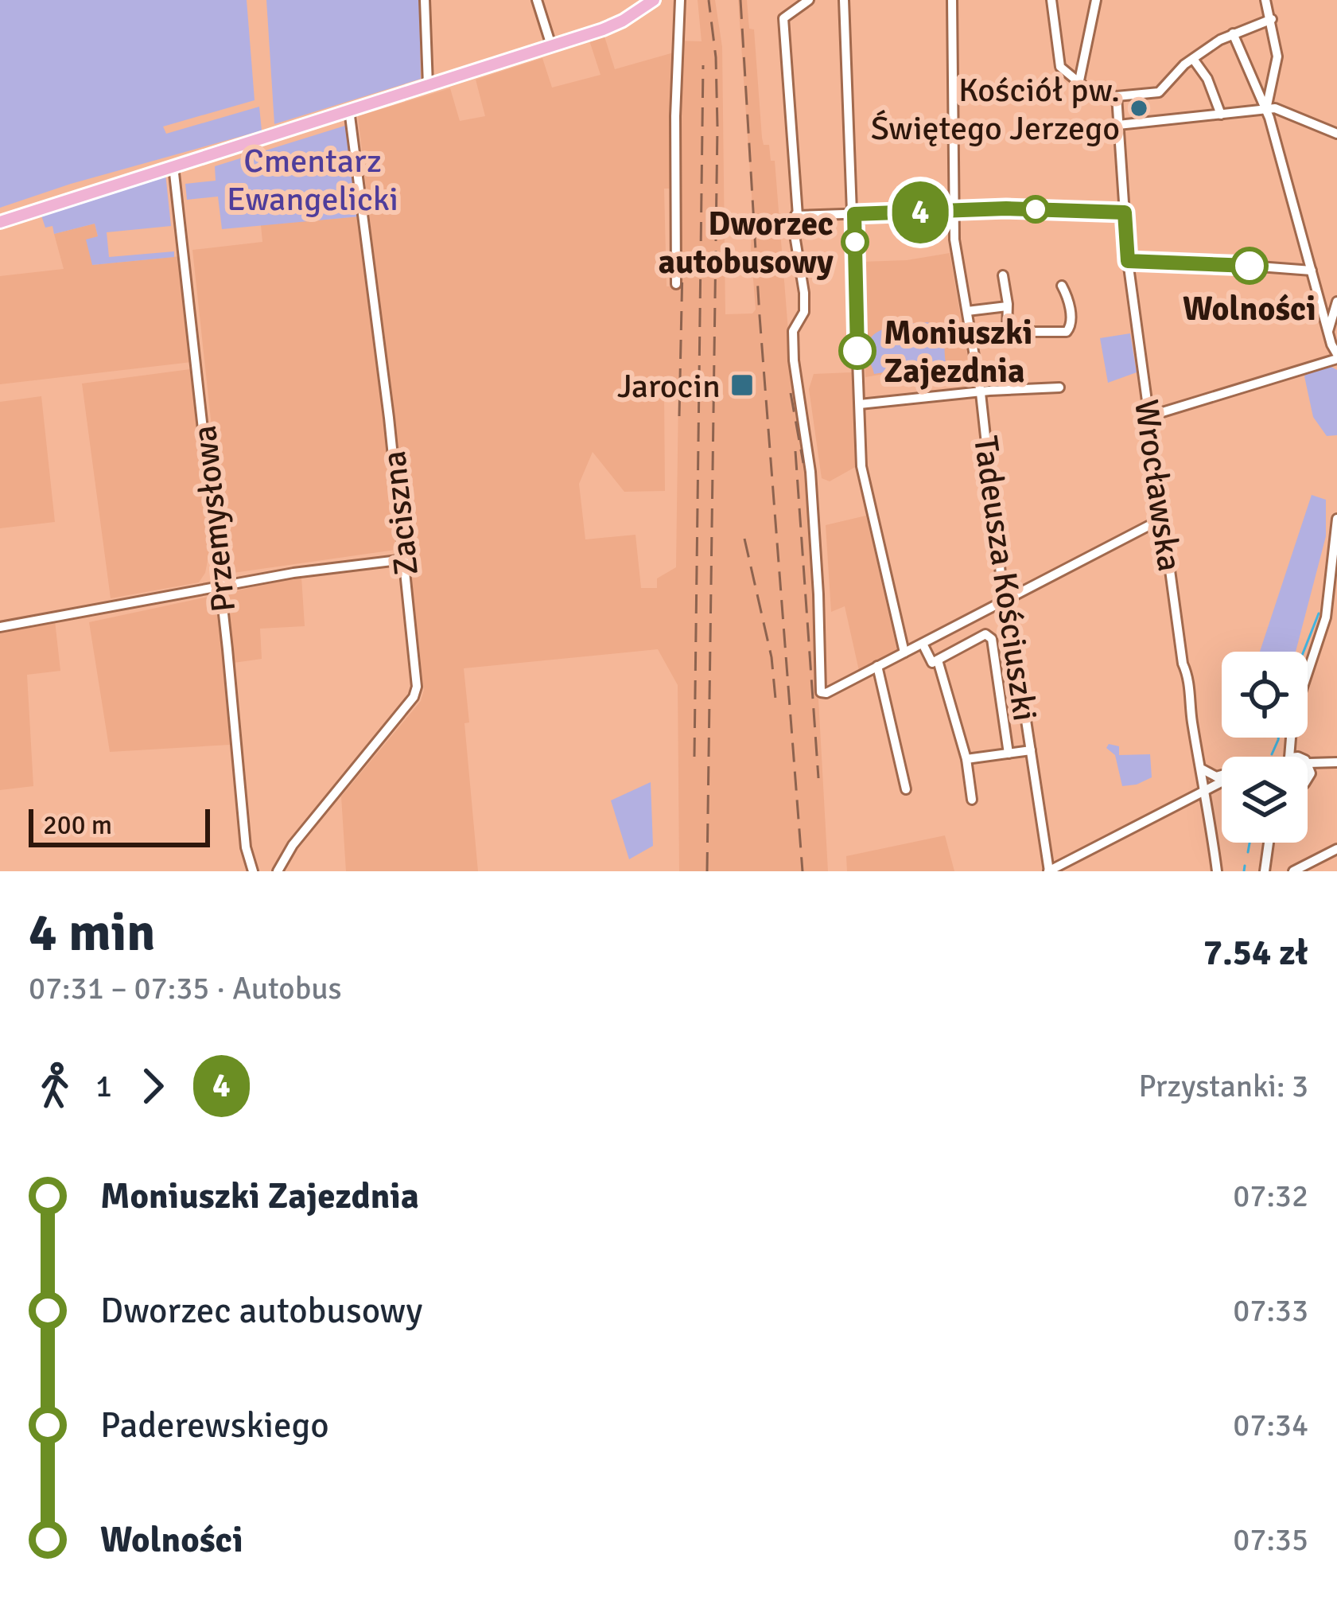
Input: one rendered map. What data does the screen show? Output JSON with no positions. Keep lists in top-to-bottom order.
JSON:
{
  "streets": {
    "street": [
      "Wrocławska",
      "Zaciszna",
      "Przemysłowa",
      "Tadeusza Kościuszki"
    ]
  },
  "parks": ["Cmentarz Ewangelicki"],
  "places": {
    "other": [
      "Kościół pw. Świętego Jerzego",
      "Dworzec autobusowy",
      "Wolności",
      "Moniuszki Zajezdnia"
    ],
    "transit": ["Jarocin"]
  },
  "lines": ["bus line 4"],
  "scale_bar": "200 m",
  "page": {
    "on_map": "4",
    "scale": "200 m",
    "heading": ["4 min", "07:31 – 07:35 · Autobus", "7.54 zł"],
    "legs": ["1", "4", "Przystanki: 3"],
    "list": [
      {
        "name": "Moniuszki Zajezdnia",
        "value": "07:32"
      },
      {
        "name": "Dworzec autobusowy",
        "value": "07:33"
      },
      {
        "name": "Paderewskiego",
        "value": "07:34"
      },
      {
        "name": "Wolności",
        "value": "07:35"
      }
    ]
  }
}
